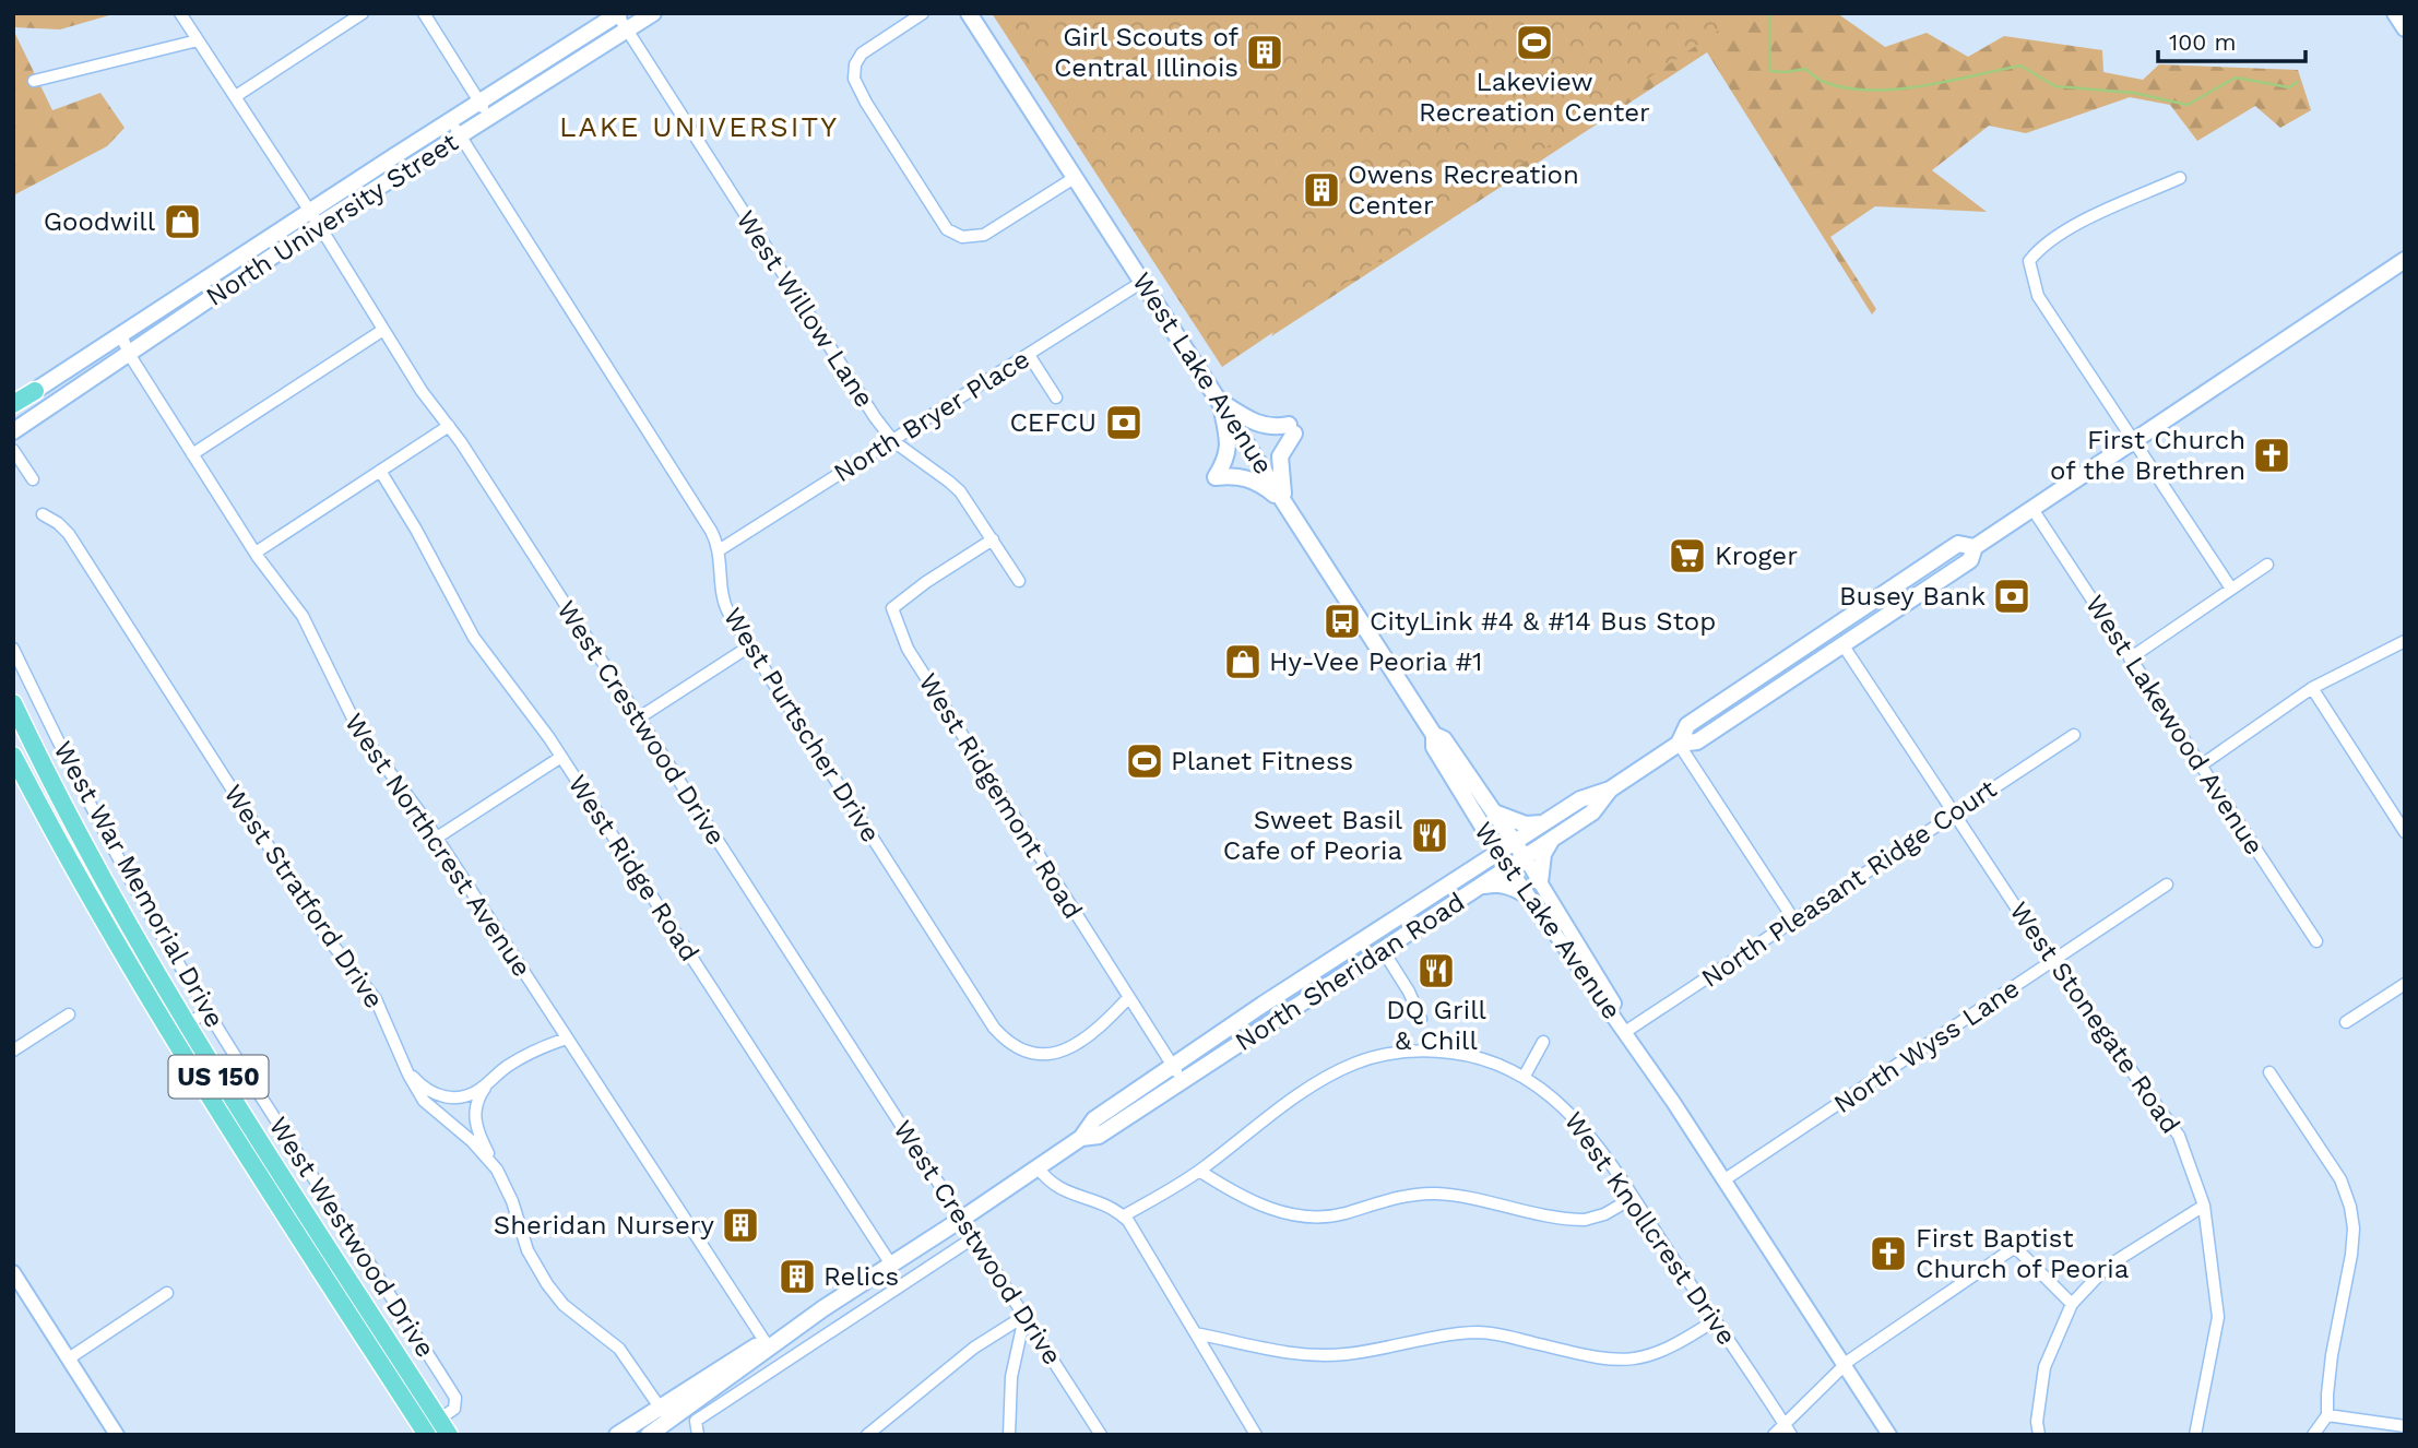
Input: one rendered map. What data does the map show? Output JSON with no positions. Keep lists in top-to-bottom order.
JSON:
{
  "streets": {
    "highway": ["West War Memorial Drive", "US 150"],
    "main road": ["North University Street", "West Lake Avenue", "North Sheridan Road"],
    "street": [
      "West Willow Lane",
      "North Bryer Place",
      "West Crestwood Drive",
      "West Purtscher Drive",
      "West Lakewood Avenue",
      "West Ridgemont Road",
      "West Northcrest Avenue",
      "West Ridge Road",
      "North Pleasant Ridge Court",
      "West Stratford Drive",
      "West Stonegate Road",
      "North Wyss Lane",
      "West Knollcrest Drive",
      "West Westwood Drive"
    ]
  },
  "crossings": [
    ["North University Street", "West Willow Lane"],
    ["North University Street", "West Crestwood Drive"],
    ["North University Street", "West Purtscher Drive"],
    ["North University Street", "West Northcrest Avenue"],
    ["West Willow Lane", "North Bryer Place"],
    ["West Willow Lane", "West Ridgemont Road"],
    ["West Lake Avenue", "North Bryer Place"],
    ["West Lake Avenue", "North Pleasant Ridge Court"],
    ["West Lake Avenue", "North Sheridan Road"],
    ["West Lake Avenue", "North Wyss Lane"],
    ["North Bryer Place", "West Purtscher Drive"],
    ["West Crestwood Drive", "North Sheridan Road"],
    ["West Purtscher Drive", "West Ridgemont Road"],
    ["West Lakewood Avenue", "North Sheridan Road"],
    ["West Ridgemont Road", "North Sheridan Road"],
    ["West Northcrest Avenue", "North Sheridan Road"],
    ["West Ridge Road", "North Sheridan Road"],
    ["North Pleasant Ridge Court", "West Stonegate Road"],
    ["West War Memorial Drive", "West Westwood Drive"],
    ["West Stratford Drive", "North Sheridan Road"],
    ["North Sheridan Road", "West Stonegate Road"],
    ["West Stonegate Road", "North Wyss Lane"]
  ],
  "districts": ["LAKE UNIVERSITY"],
  "places": {
    "sports": ["Lakeview Recreation Center", "Planet Fitness"],
    "building": [
      "Girl Scouts of Central Illinois",
      "Owens Recreation Center",
      "Sheridan Nursery",
      "Relics"
    ],
    "shop": ["Goodwill", "Hy-Vee Peoria #1"],
    "bank": ["CEFCU", "Busey Bank"],
    "church": ["First Church of the Brethren", "First Baptist Church of Peoria"],
    "supermarket": ["Kroger"],
    "bus stop": ["CityLink #4 & #14 Bus Stop"],
    "restaurant": ["Sweet Basil Cafe of Peoria", "DQ Grill & Chill"]
  },
  "scale_bar": "100 m"
}
